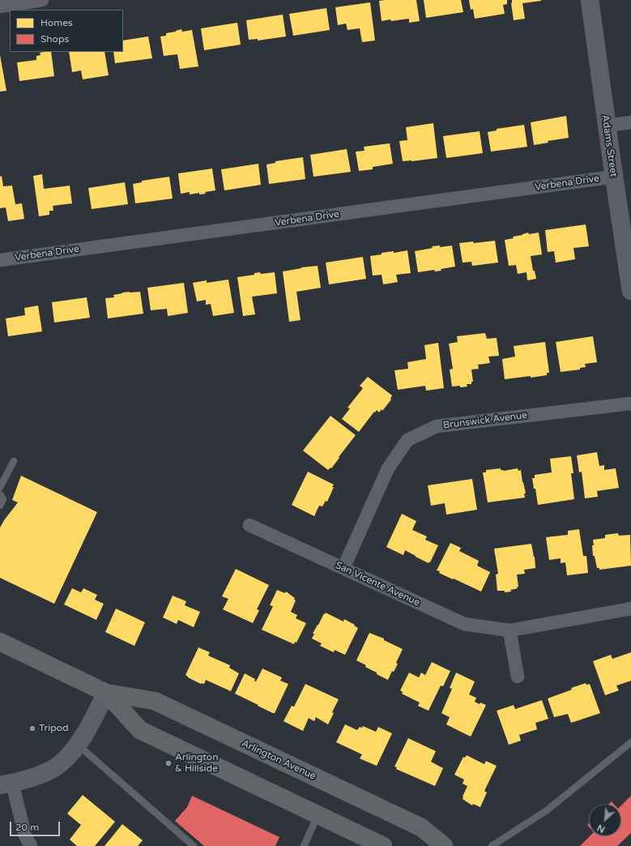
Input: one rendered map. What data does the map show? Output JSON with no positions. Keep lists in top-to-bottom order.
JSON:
{
  "streets": {
    "main road": ["Adams Street", "Arlington Avenue"],
    "street": ["Verbena Drive", "Brunswick Avenue", "San Vicente Avenue"]
  },
  "crossings": [
    ["Adams Street", "Verbena Drive"],
    ["Brunswick Avenue", "San Vicente Avenue"]
  ],
  "places": ["Tripod", "Arlington & Hillside"],
  "legend": ["Homes", "Shops"],
  "scale_bar": "20 m",
  "north": "bottom left"
}
